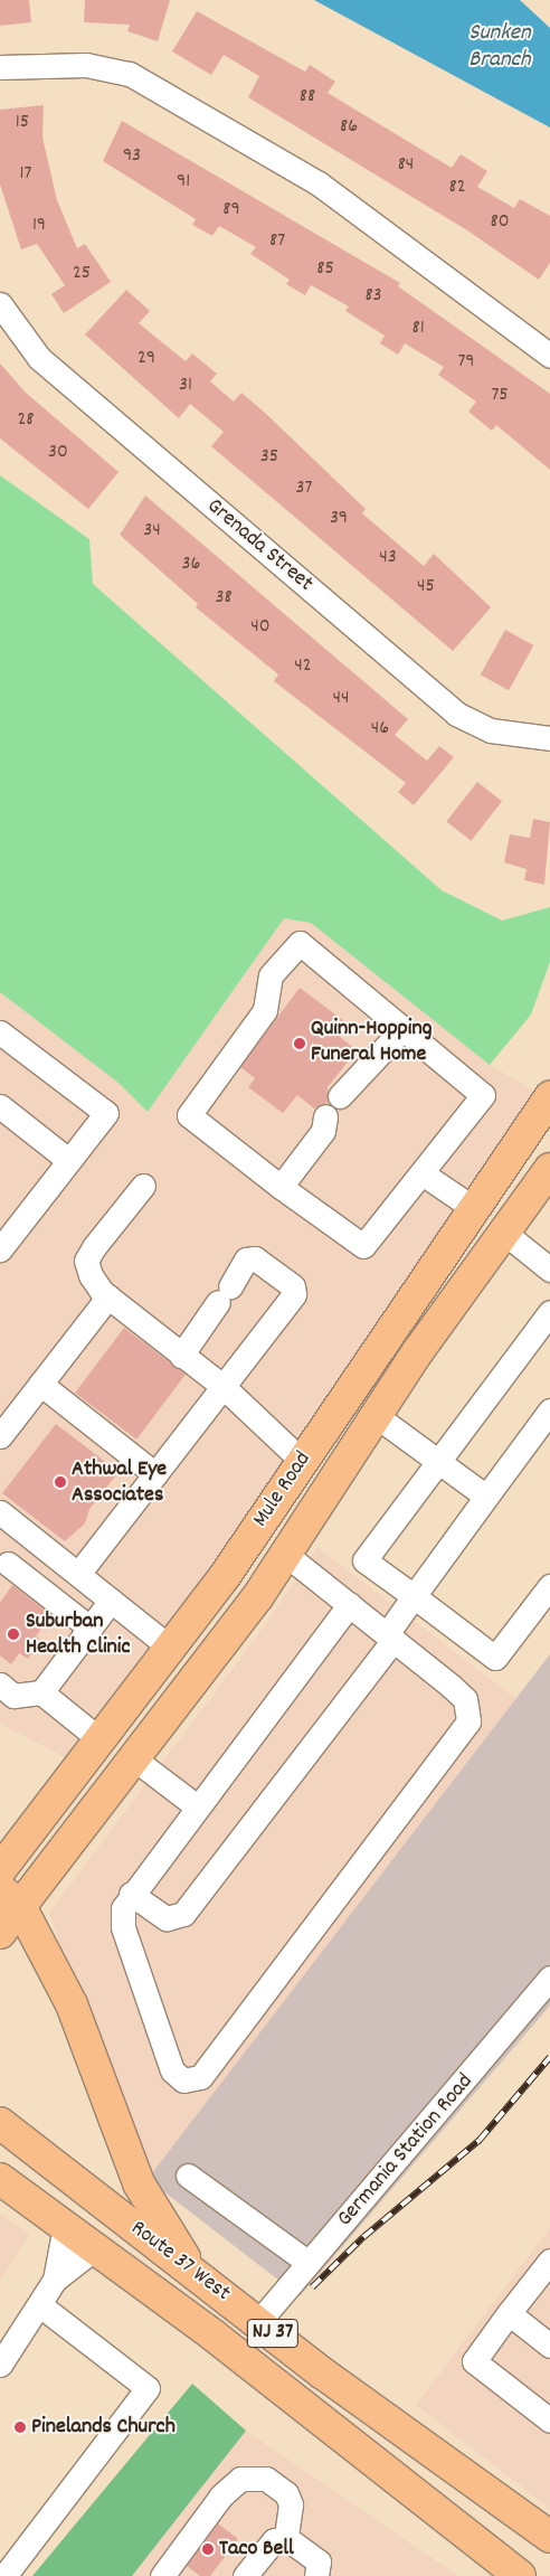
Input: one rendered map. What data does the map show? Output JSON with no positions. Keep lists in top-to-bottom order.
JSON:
{
  "streets": {
    "main road": ["Mule Road", "Route 37 West", "NJ 37"],
    "street": ["Grenada Street", "Germania Station Road"]
  },
  "crossings": [
    ["Germania Station Road", "Route 37 West"]
  ],
  "water": ["Sunken Branch"],
  "places": [
    "Quinn-Hopping Funeral Home",
    "Athwal Eye Associates",
    "Suburban Health Clinic",
    "Pinelands Church",
    "Taco Bell"
  ],
  "house_numbers": [
    "88",
    "15",
    "86",
    "93",
    "84",
    "17",
    "91",
    "82",
    "89",
    "80",
    "19",
    "87",
    "85",
    "25",
    "83",
    "81",
    "29",
    "79",
    "31",
    "75",
    "28",
    "30",
    "35",
    "37",
    "39",
    "34",
    "43",
    "36",
    "45",
    "38",
    "40",
    "42",
    "44",
    "46"
  ]
}
